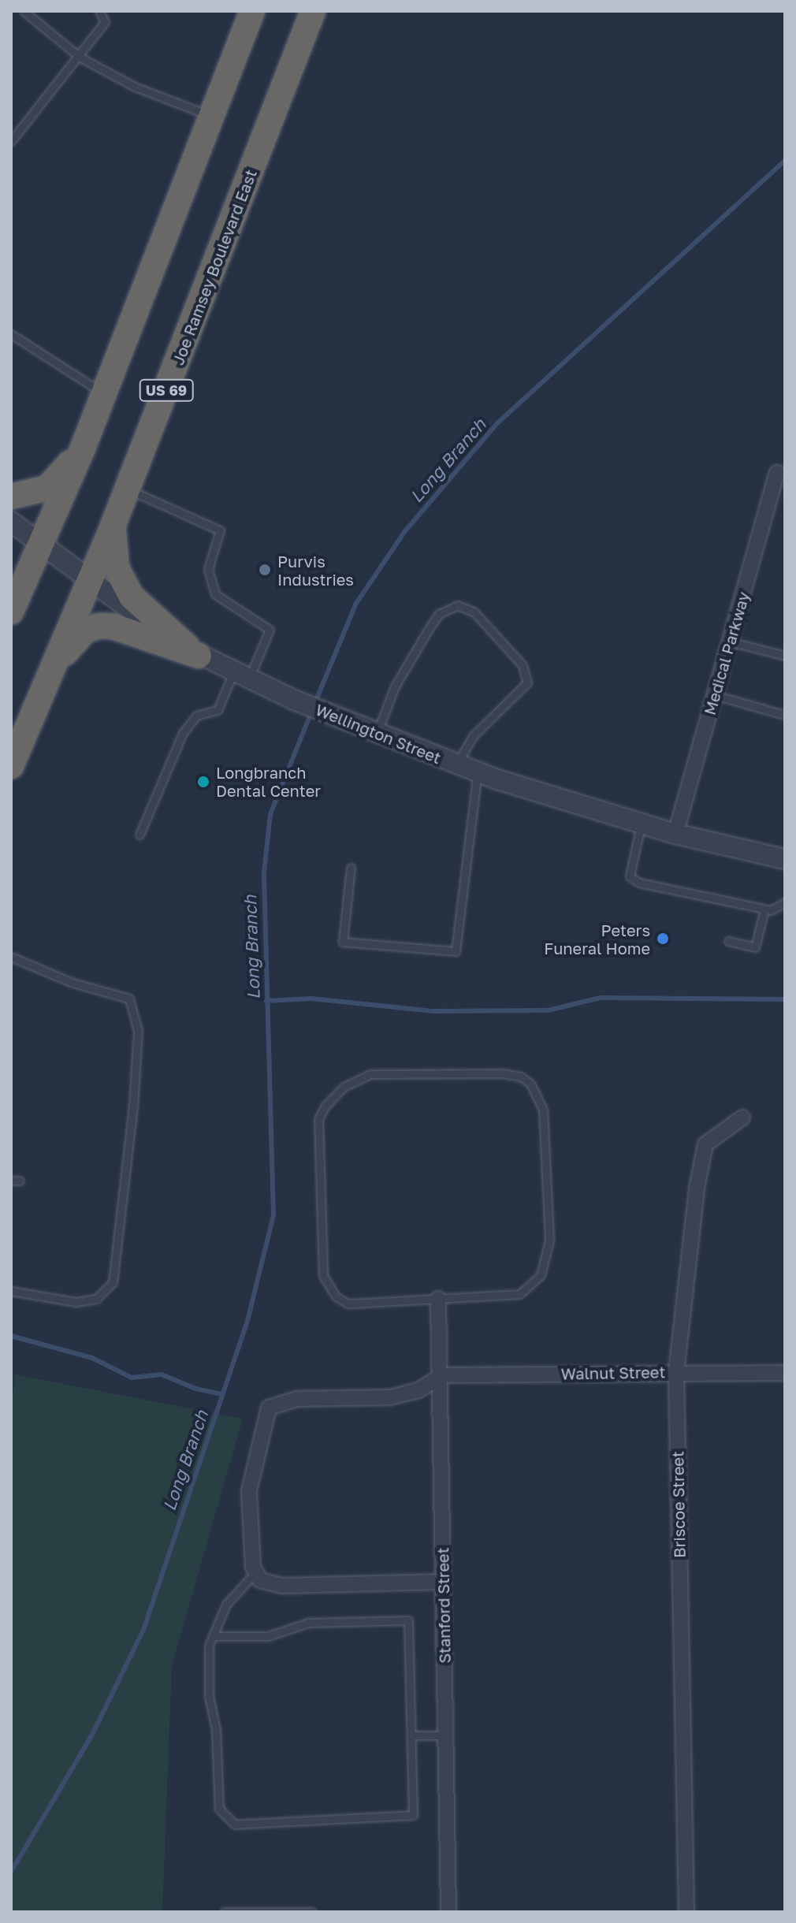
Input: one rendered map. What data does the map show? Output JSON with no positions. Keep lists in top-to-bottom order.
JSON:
{
  "streets": {
    "highway": ["Joe Ramsey Boulevard East", "US 69"],
    "street": [
      "Medical Parkway",
      "Wellington Street",
      "Walnut Street",
      "Briscoe Street",
      "Stanford Street"
    ]
  },
  "crossings": [
    ["Joe Ramsey Boulevard East", "Wellington Street"],
    ["Medical Parkway", "Wellington Street"],
    ["Walnut Street", "Briscoe Street"],
    ["Walnut Street", "Stanford Street"]
  ],
  "water": ["Long Branch"],
  "places": ["Purvis Industries", "Longbranch Dental Center", "Peters Funeral Home"]
}
